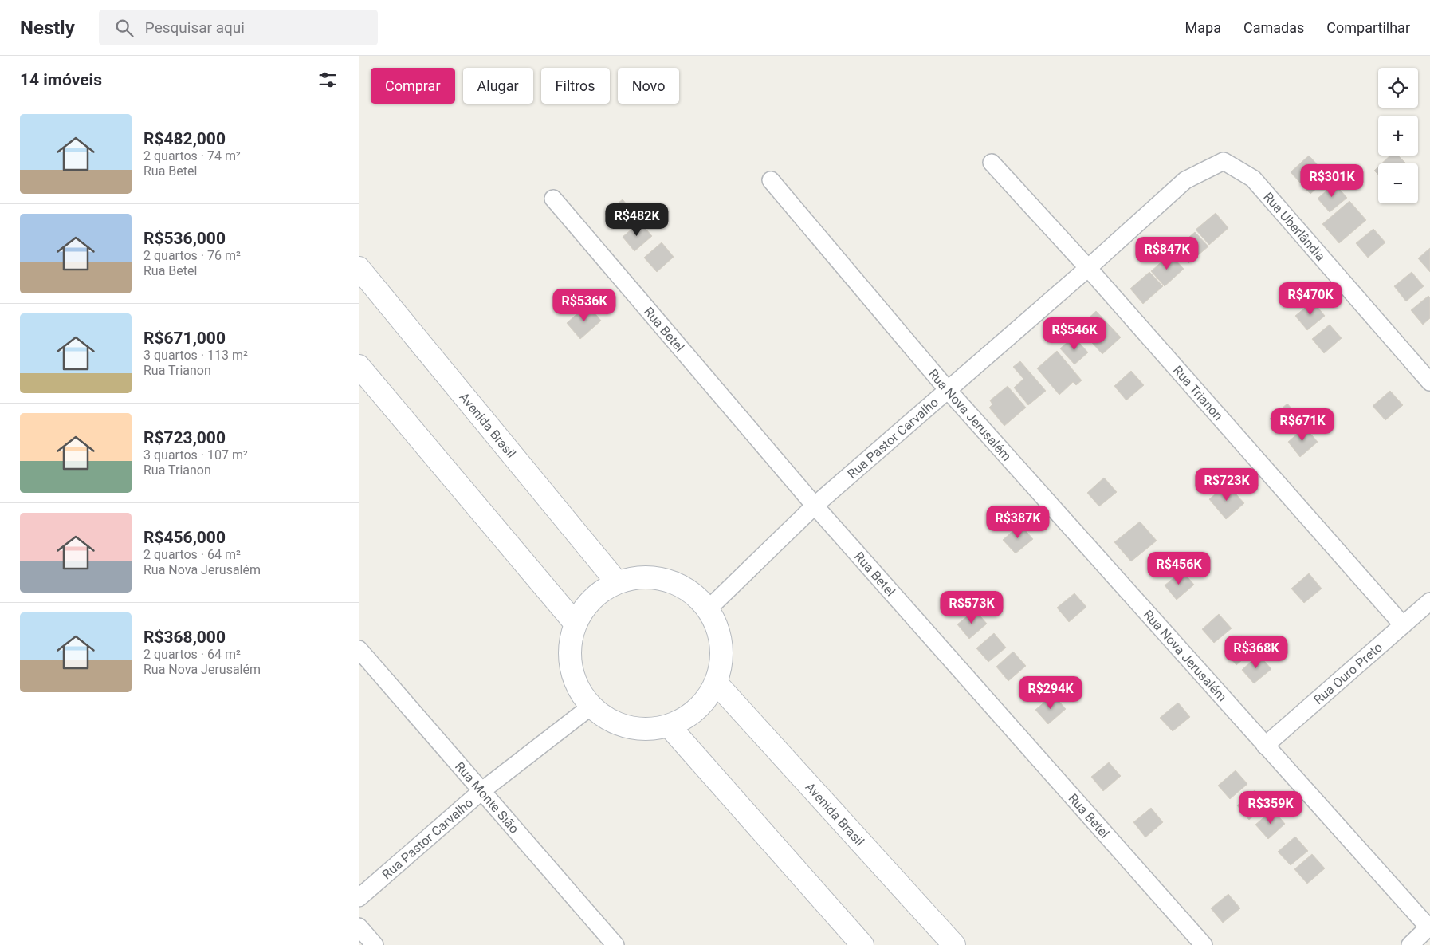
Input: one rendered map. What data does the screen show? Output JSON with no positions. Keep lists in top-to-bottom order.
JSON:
{
  "streets": {
    "main road": ["Avenida Brasil"],
    "street": [
      "Rua Uberlândia",
      "Rua Betel",
      "Rua Trianon",
      "Rua Nova Jerusalém",
      "Rua Pastor Carvalho",
      "Rua Ouro Preto",
      "Rua Monte Sião"
    ]
  },
  "crossings": [
    ["Rua Uberlândia", "Rua Pastor Carvalho"],
    ["Rua Betel", "Rua Pastor Carvalho"],
    ["Rua Trianon", "Rua Pastor Carvalho"],
    ["Rua Trianon", "Rua Ouro Preto"],
    ["Rua Nova Jerusalém", "Rua Pastor Carvalho"],
    ["Rua Nova Jerusalém", "Rua Ouro Preto"],
    ["Rua Pastor Carvalho", "Rua Monte Sião"]
  ],
  "page": {
    "header": "Nestly",
    "search": "Pesquisar aqui",
    "nav": ["Mapa", "Camadas", "Compartilhar"],
    "heading": "14 imóveis",
    "map_buttons": ["+", "−"],
    "chip": [
      "Comprar",
      "Alugar",
      "Filtros",
      "Novo"
    ],
    "list": [
      {
        "name": "R$482,000",
        "note": "2 quartos · 74 m² · Rua Betel"
      },
      {
        "name": "R$536,000",
        "note": "2 quartos · 76 m² · Rua Betel"
      },
      {
        "name": "R$671,000",
        "note": "3 quartos · 113 m² · Rua Trianon"
      },
      {
        "name": "R$723,000",
        "note": "3 quartos · 107 m² · Rua Trianon"
      },
      {
        "name": "R$456,000",
        "note": "2 quartos · 64 m² · Rua Nova Jerusalém"
      },
      {
        "name": "R$368,000",
        "note": "2 quartos · 64 m² · Rua Nova Jerusalém"
      }
    ],
    "price": [
      "R$301K",
      "R$482K",
      "R$847K",
      "R$470K",
      "R$536K",
      "R$546K",
      "R$671K",
      "R$723K",
      "R$387K",
      "R$456K",
      "R$573K",
      "R$368K",
      "R$294K",
      "R$359K"
    ]
  }
}
